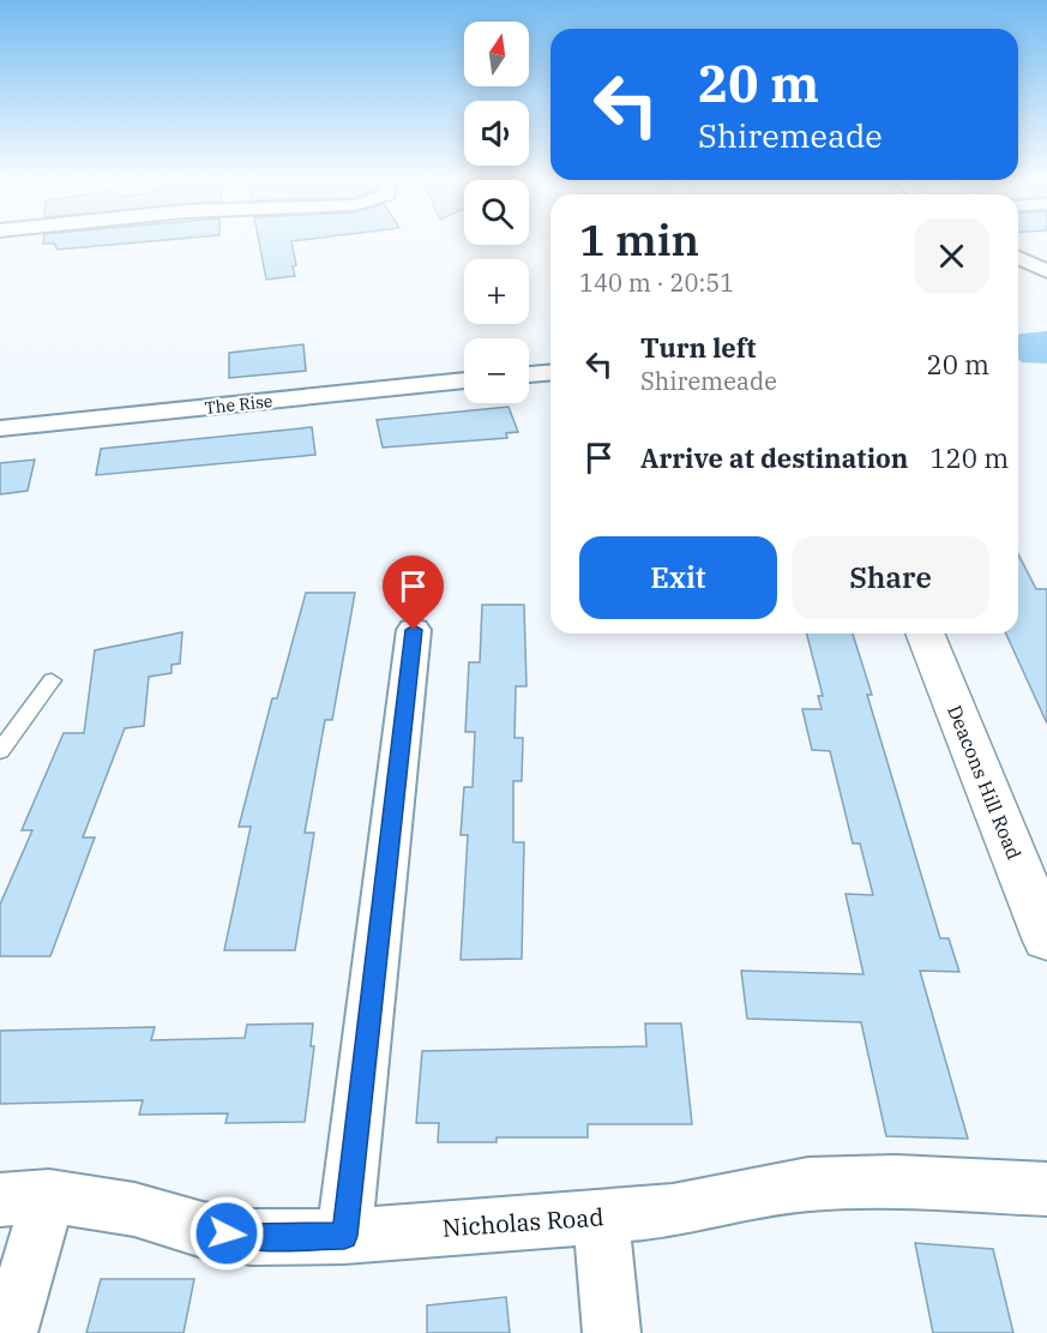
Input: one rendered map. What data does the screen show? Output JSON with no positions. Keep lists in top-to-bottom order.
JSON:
{
  "streets": {
    "street": ["The Rise", "Deacons Hill Road", "Nicholas Road"]
  },
  "north": "top",
  "page": {
    "map_buttons": ["+", "−"],
    "turn": ["20 m", "Shiremeade"],
    "heading": ["1 min", "140 m · 20:51"],
    "list": [
      {
        "name": "Turn left",
        "note": "Shiremeade",
        "value": "20 m"
      },
      {
        "name": "Arrive at destination",
        "value": "120 m"
      }
    ],
    "buttons": ["Exit", "Share"]
  }
}
